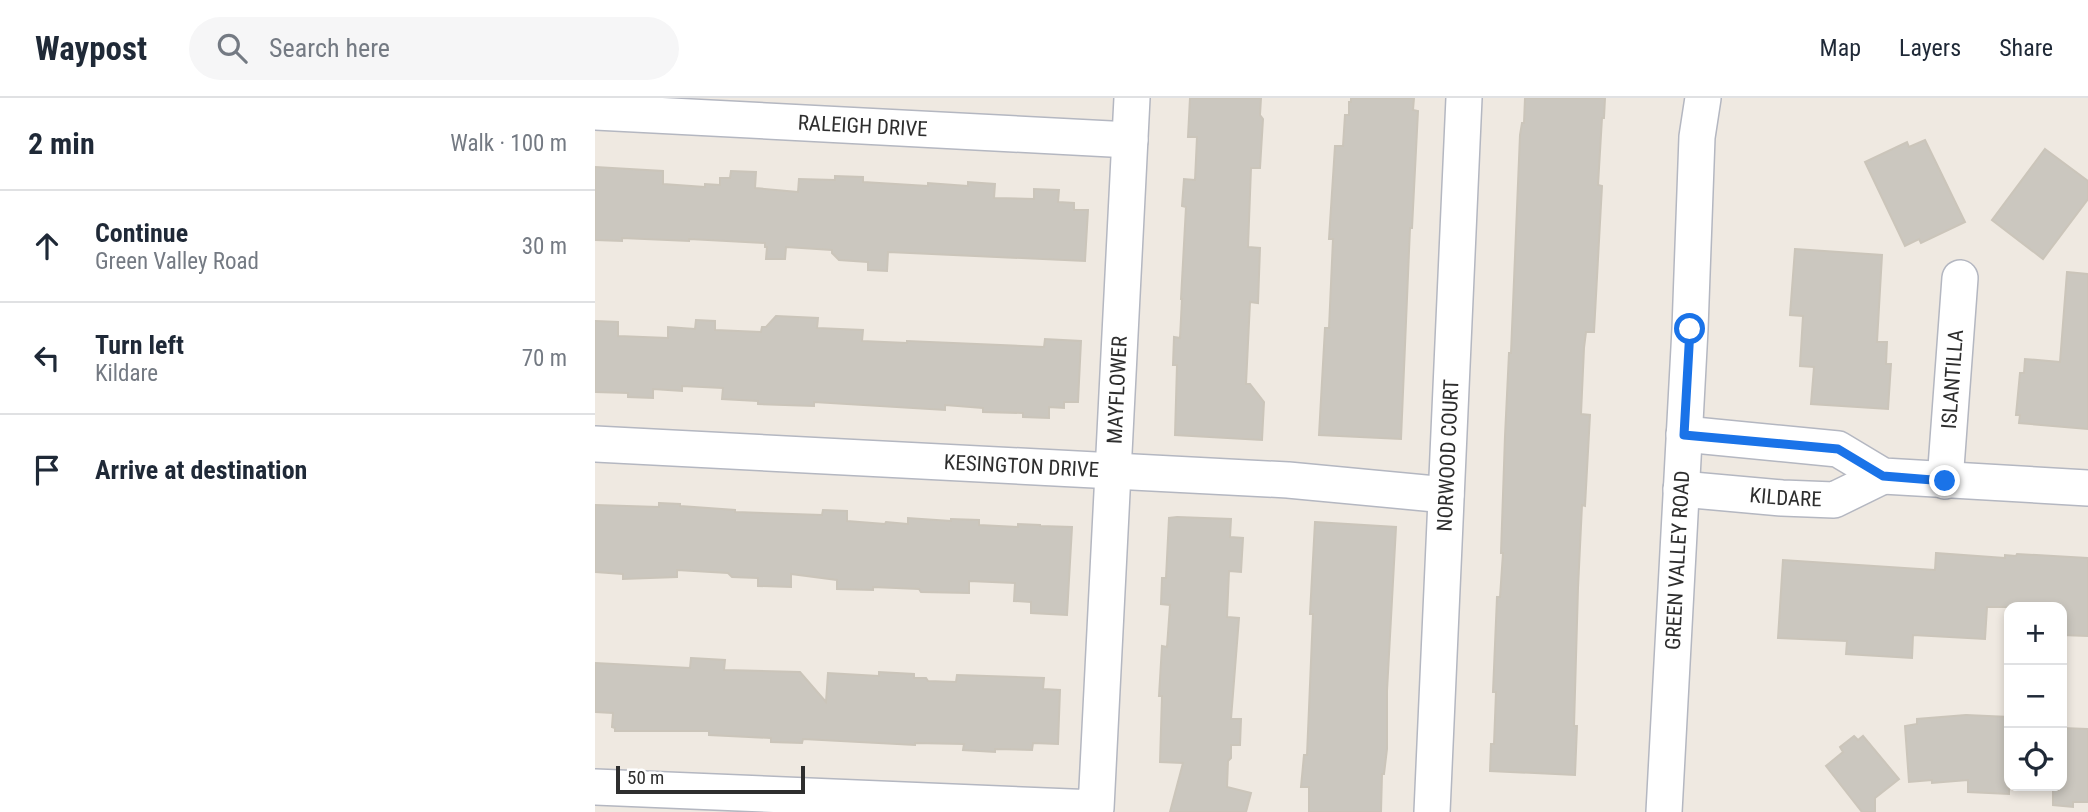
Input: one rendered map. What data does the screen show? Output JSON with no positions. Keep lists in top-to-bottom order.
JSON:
{
  "streets": {
    "street": [
      "RALEIGH DRIVE",
      "ISLANTILLA",
      "MAYFLOWER",
      "NORWOOD COURT",
      "KESINGTON DRIVE",
      "KILDARE",
      "GREEN VALLEY ROAD"
    ]
  },
  "crossings": [
    ["RALEIGH DRIVE", "MAYFLOWER"],
    ["MAYFLOWER", "KESINGTON DRIVE"],
    ["NORWOOD COURT", "KESINGTON DRIVE"],
    ["KILDARE", "GREEN VALLEY ROAD"]
  ],
  "scale_bar": "50 m",
  "page": {
    "header": "Waypost",
    "search": "Search here",
    "nav": ["Map", "Layers", "Share"],
    "heading": ["2 min", "Walk · 100 m"],
    "list": [
      ["Continue", "Green Valley Road", "30 m"],
      ["Turn left", "Kildare", "70 m"],
      "Arrive at destination"
    ],
    "map_buttons": ["+", "−"],
    "scale": "50 m"
  }
}
